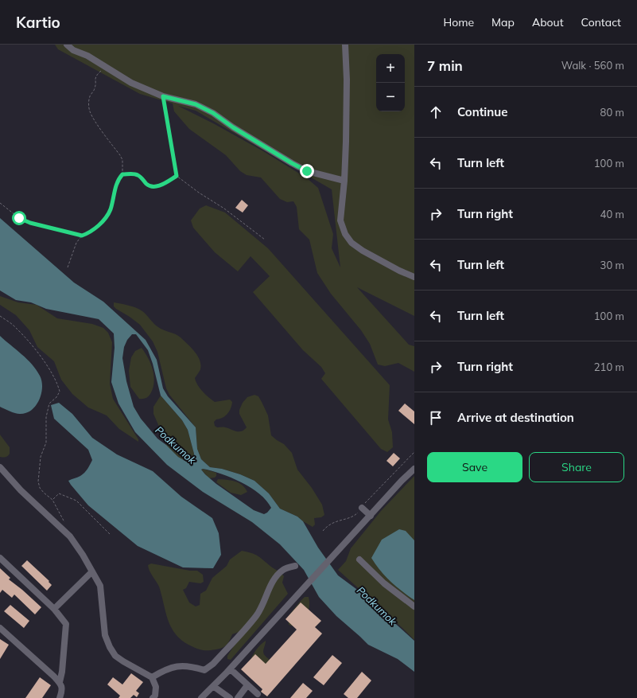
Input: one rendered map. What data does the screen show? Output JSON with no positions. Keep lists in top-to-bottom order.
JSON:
{
  "water": ["Podkumok"],
  "page": {
    "header": "Kartio",
    "nav": [
      "Home",
      "Map",
      "About",
      "Contact"
    ],
    "heading": ["7 min", "Walk · 560 m"],
    "map_buttons": ["+", "−"],
    "list": [
      ["Continue", "80 m"],
      ["Turn left", "100 m"],
      ["Turn right", "40 m"],
      ["Turn left", "30 m"],
      ["Turn left", "100 m"],
      ["Turn right", "210 m"],
      "Arrive at destination"
    ],
    "buttons": ["Save", "Share"]
  }
}
